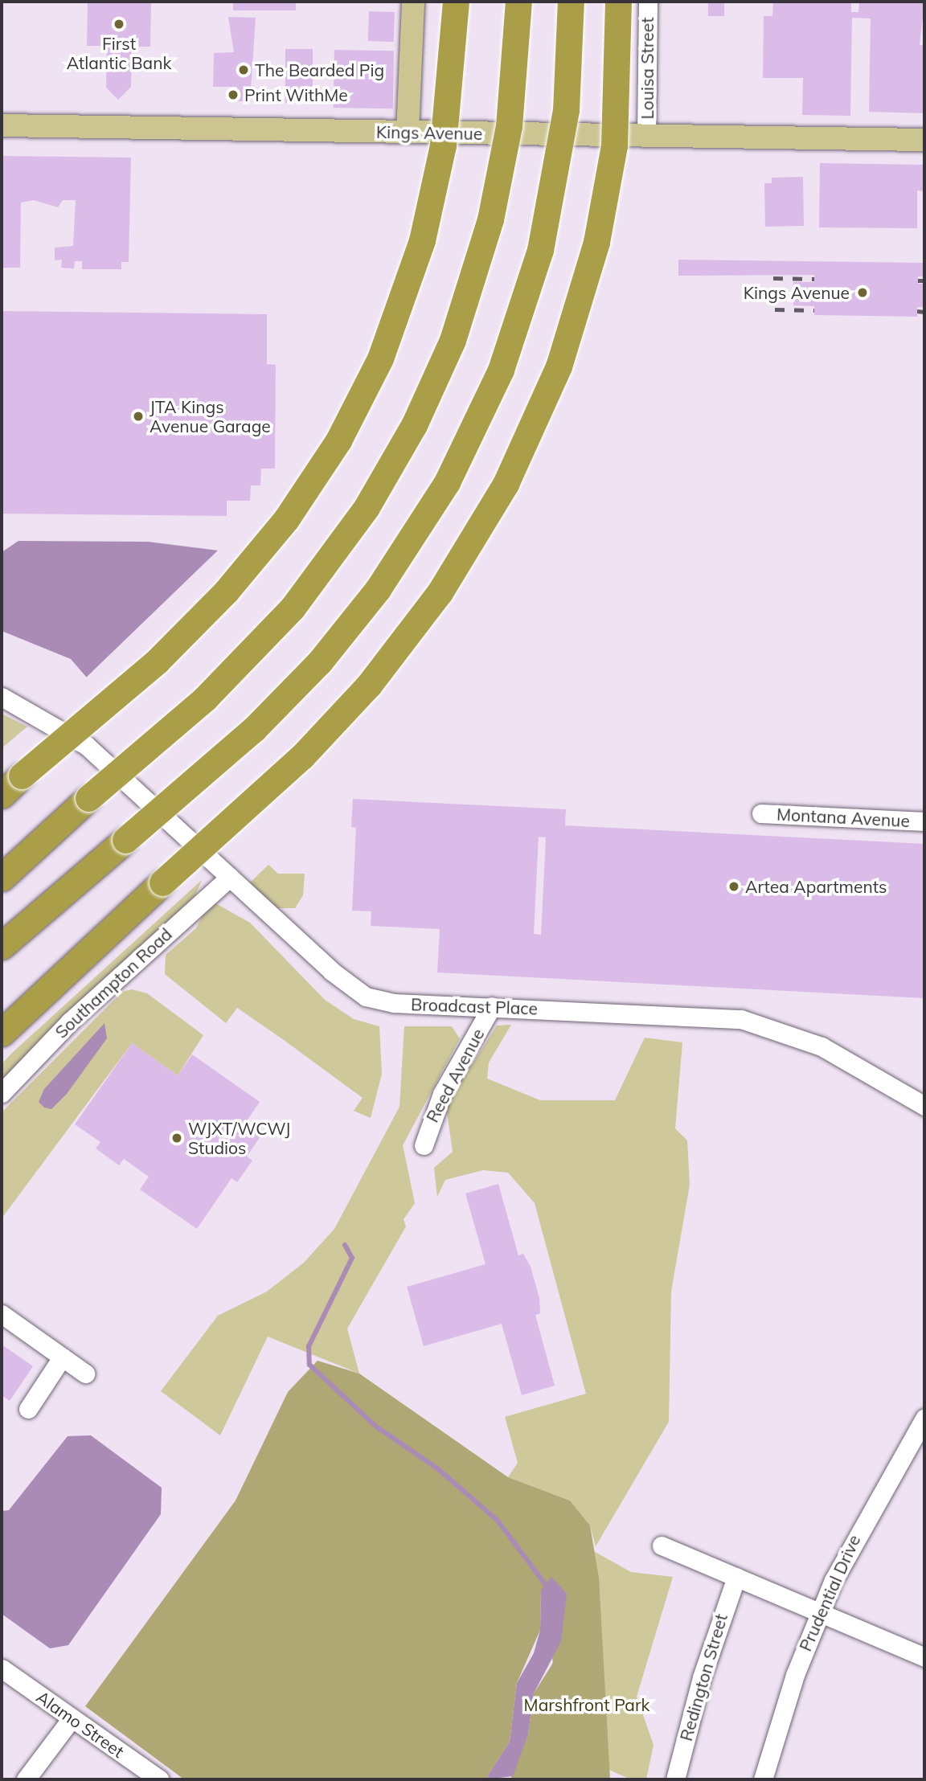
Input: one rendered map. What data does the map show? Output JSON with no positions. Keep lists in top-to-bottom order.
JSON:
{
  "streets": {
    "main road": ["Kings Avenue"],
    "street": [
      "Louisa Street",
      "Montana Avenue",
      "Southampton Road",
      "Broadcast Place",
      "Reed Avenue",
      "Prudential Drive",
      "Redington Street",
      "Alamo Street"
    ]
  },
  "crossings": [
    ["Louisa Street", "Kings Avenue"],
    ["Southampton Road", "Broadcast Place"],
    ["Broadcast Place", "Reed Avenue"]
  ],
  "parks": ["Marshfront Park"],
  "places": [
    "First Atlantic Bank",
    "The Bearded Pig",
    "Print WithMe",
    "Kings Avenue",
    "JTA Kings Avenue Garage",
    "Artea Apartments",
    "WJXT/WCWJ Studios"
  ]
}
